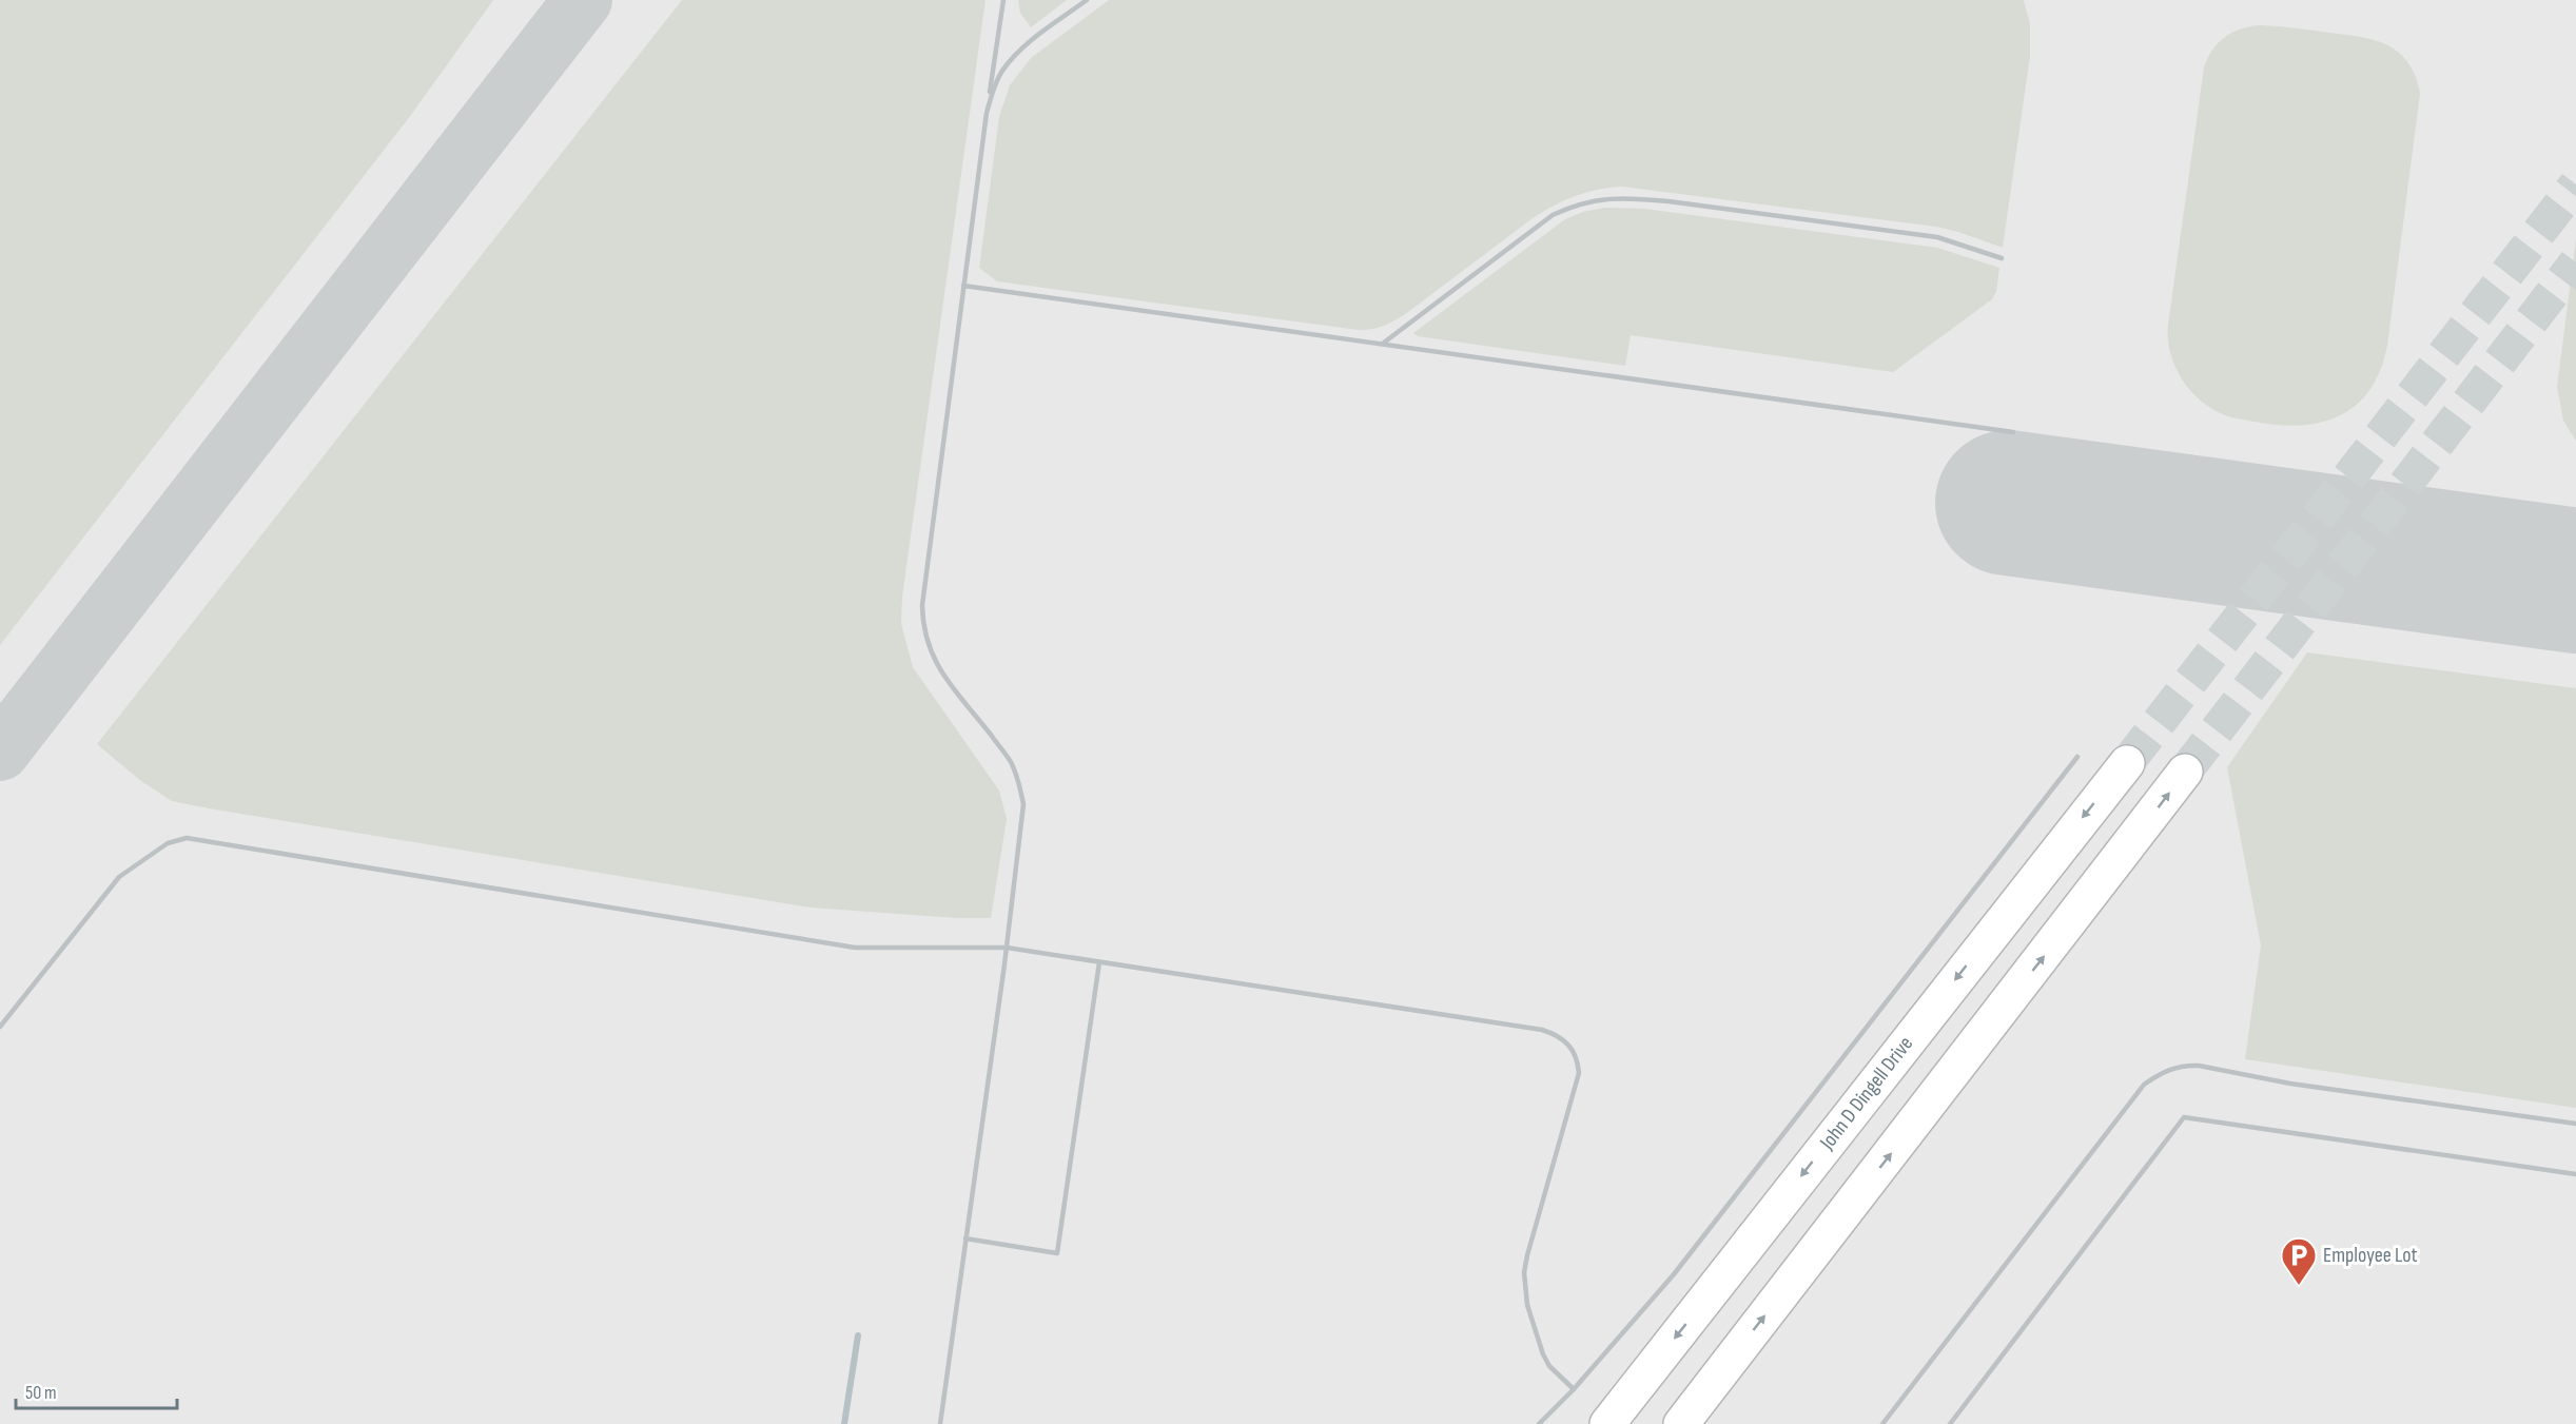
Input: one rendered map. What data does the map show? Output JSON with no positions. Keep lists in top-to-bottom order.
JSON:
{
  "streets": {
    "highway": ["John D Dingell Drive"]
  },
  "places": {
    "parking": ["Employee Lot"]
  },
  "scale_bar": "50 m"
}
